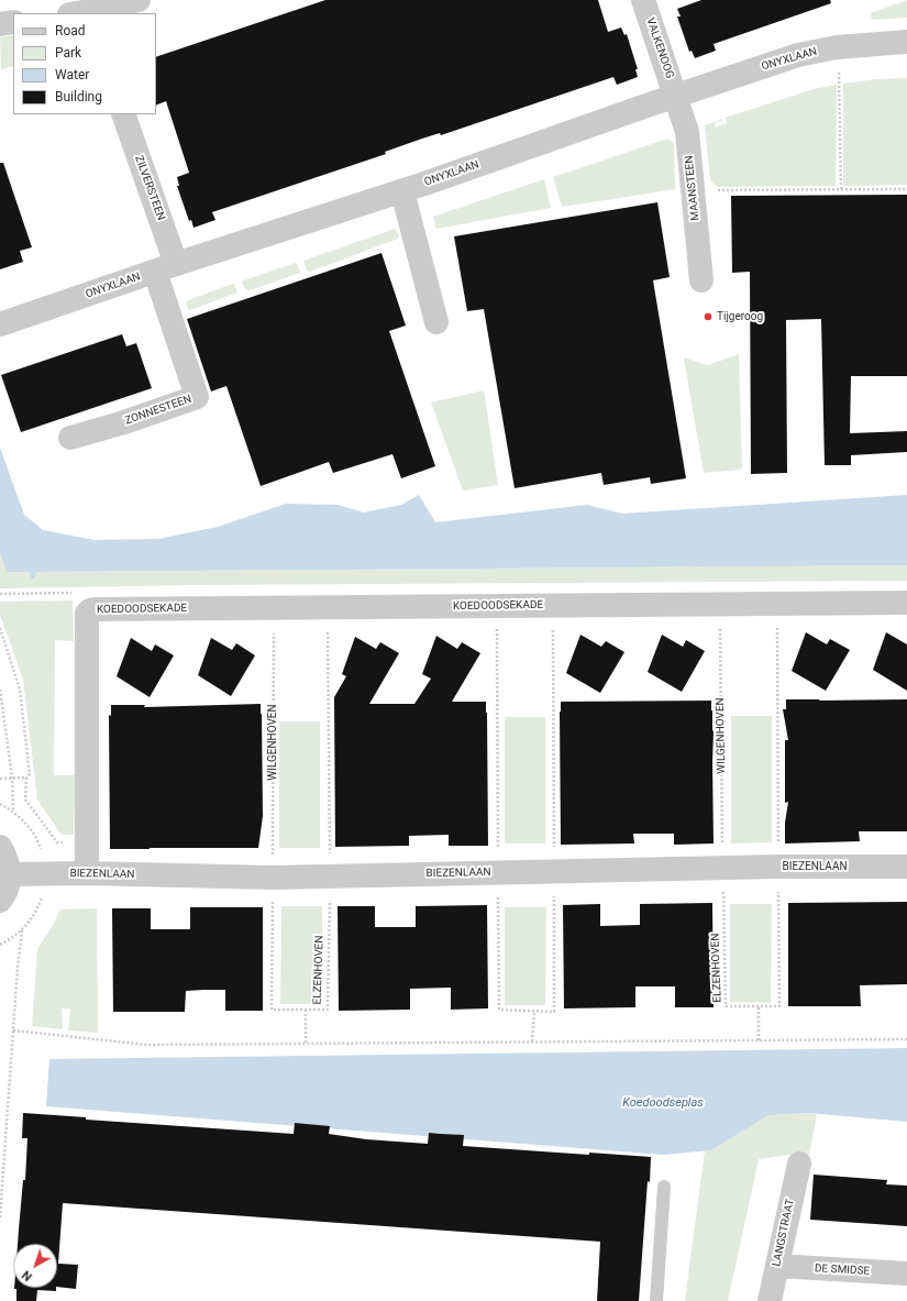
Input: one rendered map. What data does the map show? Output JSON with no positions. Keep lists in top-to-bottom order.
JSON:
{
  "streets": {
    "street": [
      "VALKENOOG",
      "ONYXLAAN",
      "ZILVERSTEEN",
      "MAANSTEEN",
      "ZONNESTEEN",
      "KOEDOODSEKADE",
      "BIEZENLAAN",
      "LANGSTRAAT",
      "DE SMIDSE"
    ],
    "path": ["WILGENHOVEN", "ELZENHOVEN"]
  },
  "crossings": [
    ["VALKENOOG", "ONYXLAAN"],
    ["VALKENOOG", "MAANSTEEN"],
    ["ONYXLAAN", "ZILVERSTEEN"],
    ["ONYXLAAN", "MAANSTEEN"],
    ["ONYXLAAN", "ZONNESTEEN"],
    ["ZILVERSTEEN", "ZONNESTEEN"],
    ["KOEDOODSEKADE", "WILGENHOVEN"],
    ["WILGENHOVEN", "BIEZENLAAN"],
    ["WILGENHOVEN", "ELZENHOVEN"],
    ["BIEZENLAAN", "ELZENHOVEN"],
    ["LANGSTRAAT", "DE SMIDSE"]
  ],
  "water": ["Koedoodseplas"],
  "places": ["Tijgeroog"],
  "legend": [
    "Road",
    "Park",
    "Water",
    "Building"
  ],
  "north": "bottom left"
}
